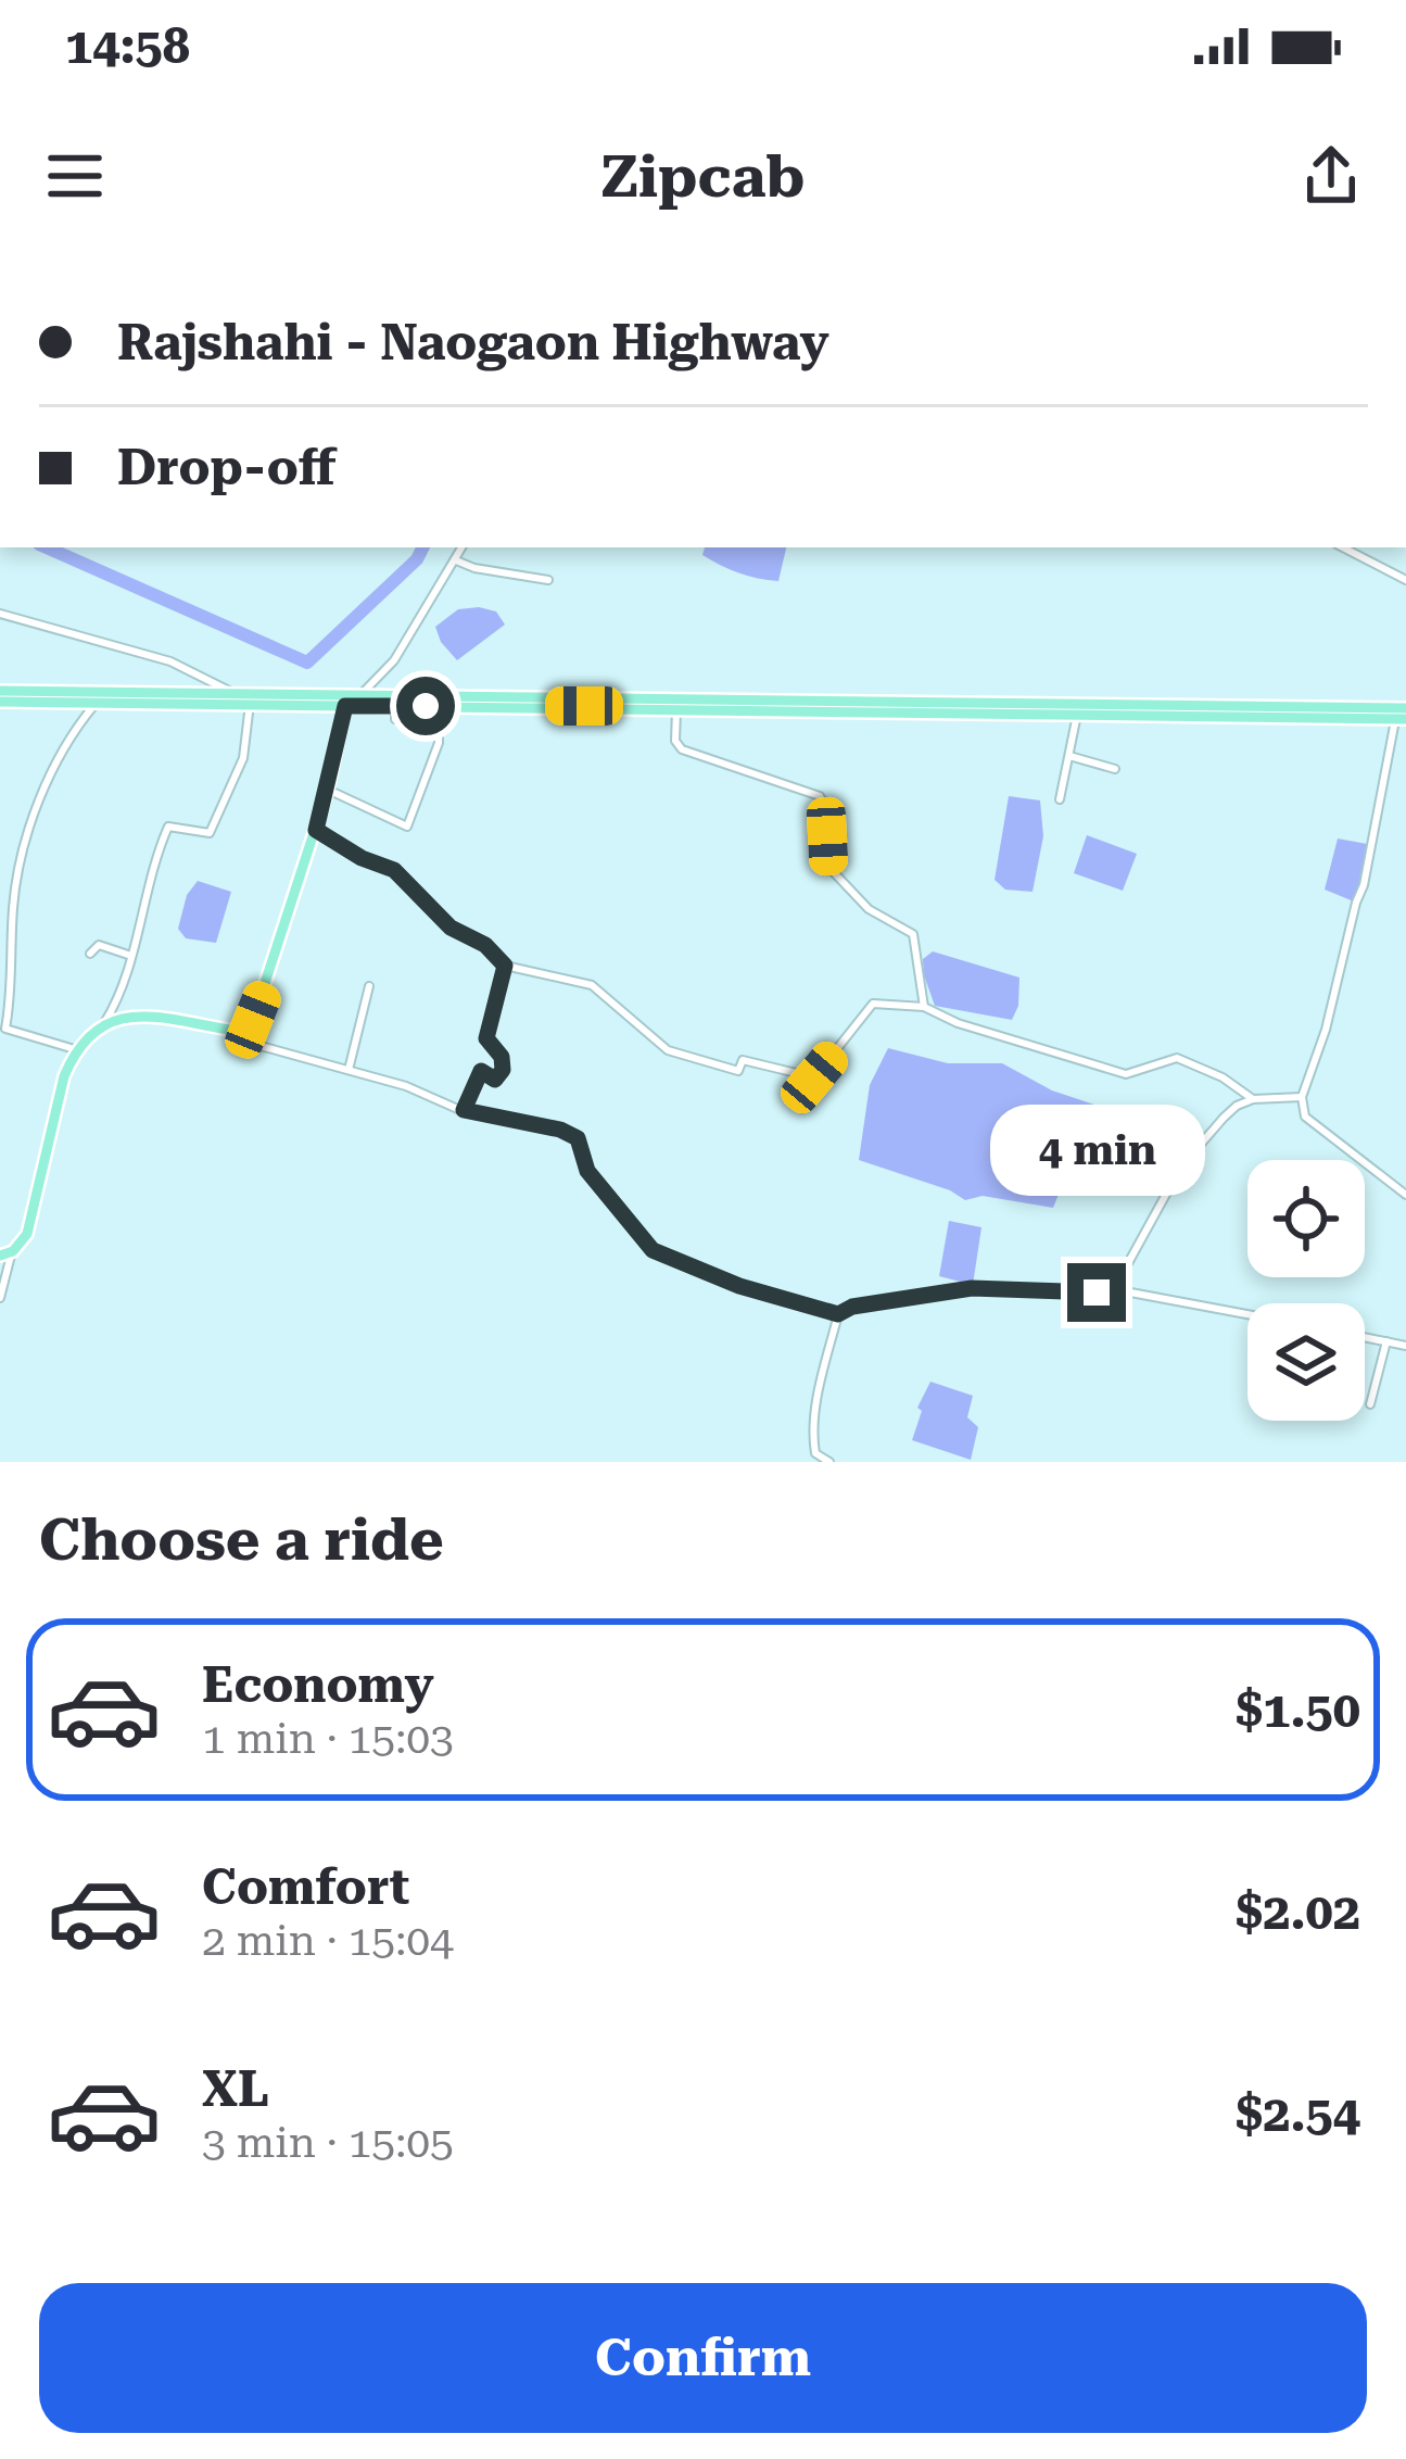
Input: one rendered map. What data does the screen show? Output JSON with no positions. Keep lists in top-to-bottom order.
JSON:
{
  "page": {
    "status": "14:58",
    "header": "Zipcab",
    "banner": ["Rajshahi - Naogaon Highway", "Drop-off"],
    "bubble": "4 min",
    "heading": "Choose a ride",
    "list": [
      {
        "name": "Economy",
        "note": "1 min · 15:03",
        "value": "$1.50"
      },
      {
        "name": "Comfort",
        "note": "2 min · 15:04",
        "value": "$2.02"
      },
      {
        "name": "XL",
        "note": "3 min · 15:05",
        "value": "$2.54"
      }
    ],
    "buttons": "Confirm"
  }
}
